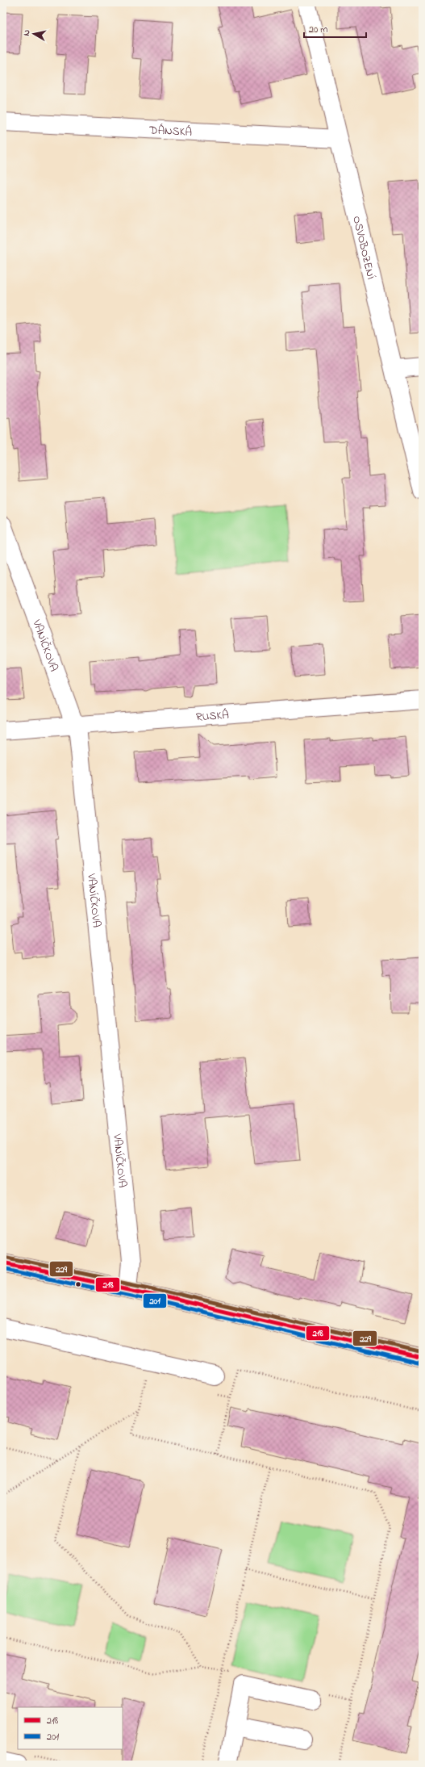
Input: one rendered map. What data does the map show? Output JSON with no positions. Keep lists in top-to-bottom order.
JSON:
{
  "streets": {
    "street": [
      "DÁNSKÁ",
      "OSVOBOZENÍ",
      "VANÍČKOVA",
      "RUSKÁ"
    ]
  },
  "crossings": [
    ["DÁNSKÁ", "OSVOBOZENÍ"],
    ["VANÍČKOVA", "RUSKÁ"]
  ],
  "lines": ["transit line 229", "transit line 218", "transit line 201"],
  "legend": ["218", "201"],
  "scale_bar": "20 m",
  "north": "left"
}
